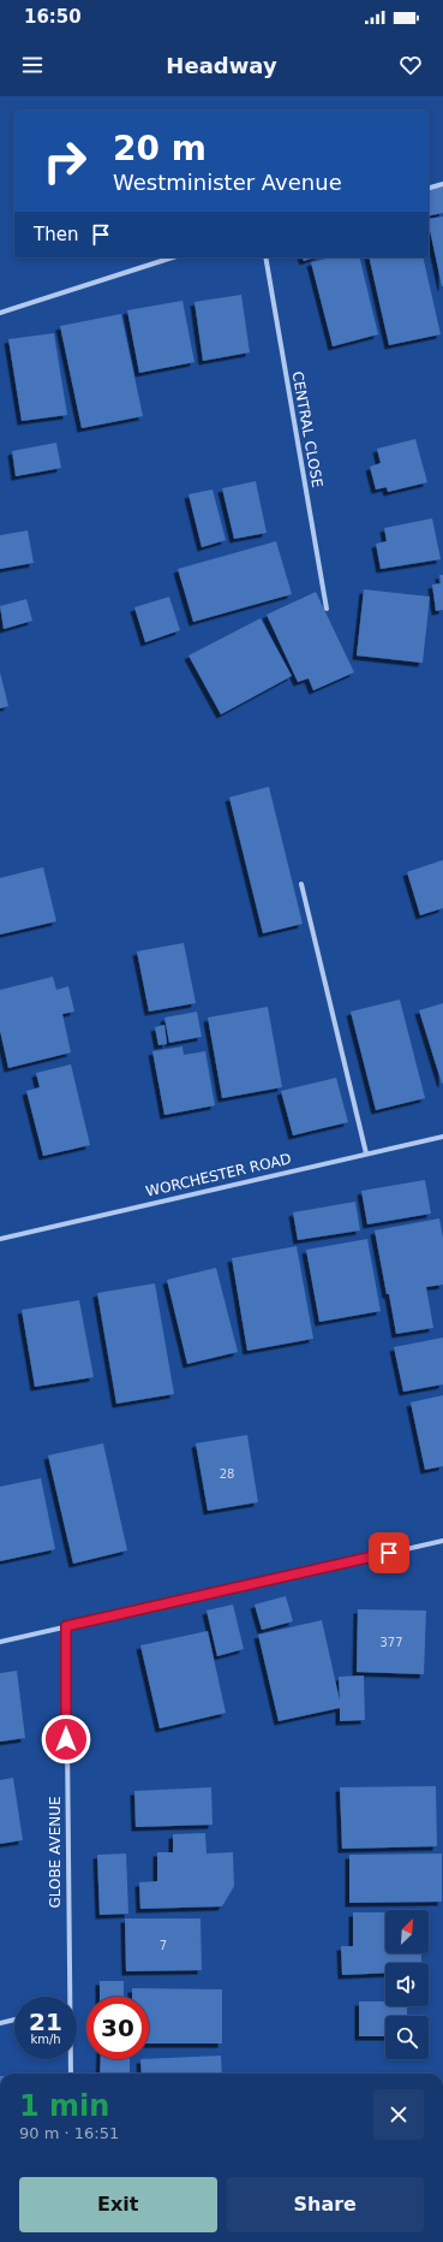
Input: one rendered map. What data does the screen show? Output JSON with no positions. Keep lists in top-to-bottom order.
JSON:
{
  "streets": {
    "street": ["CENTRAL CLOSE", "WORCHESTER ROAD", "GLOBE AVENUE"]
  },
  "house_numbers": ["28", "377", "7"],
  "north": "top right",
  "page": {
    "status": "16:50",
    "header": "Headway",
    "turn": ["20 m", "Westminister Avenue"],
    "then": "Then",
    "speed": "21 km/h",
    "limit": "30",
    "heading": ["1 min", "90 m · 16:51"],
    "buttons": ["Exit", "Share"]
  }
}
